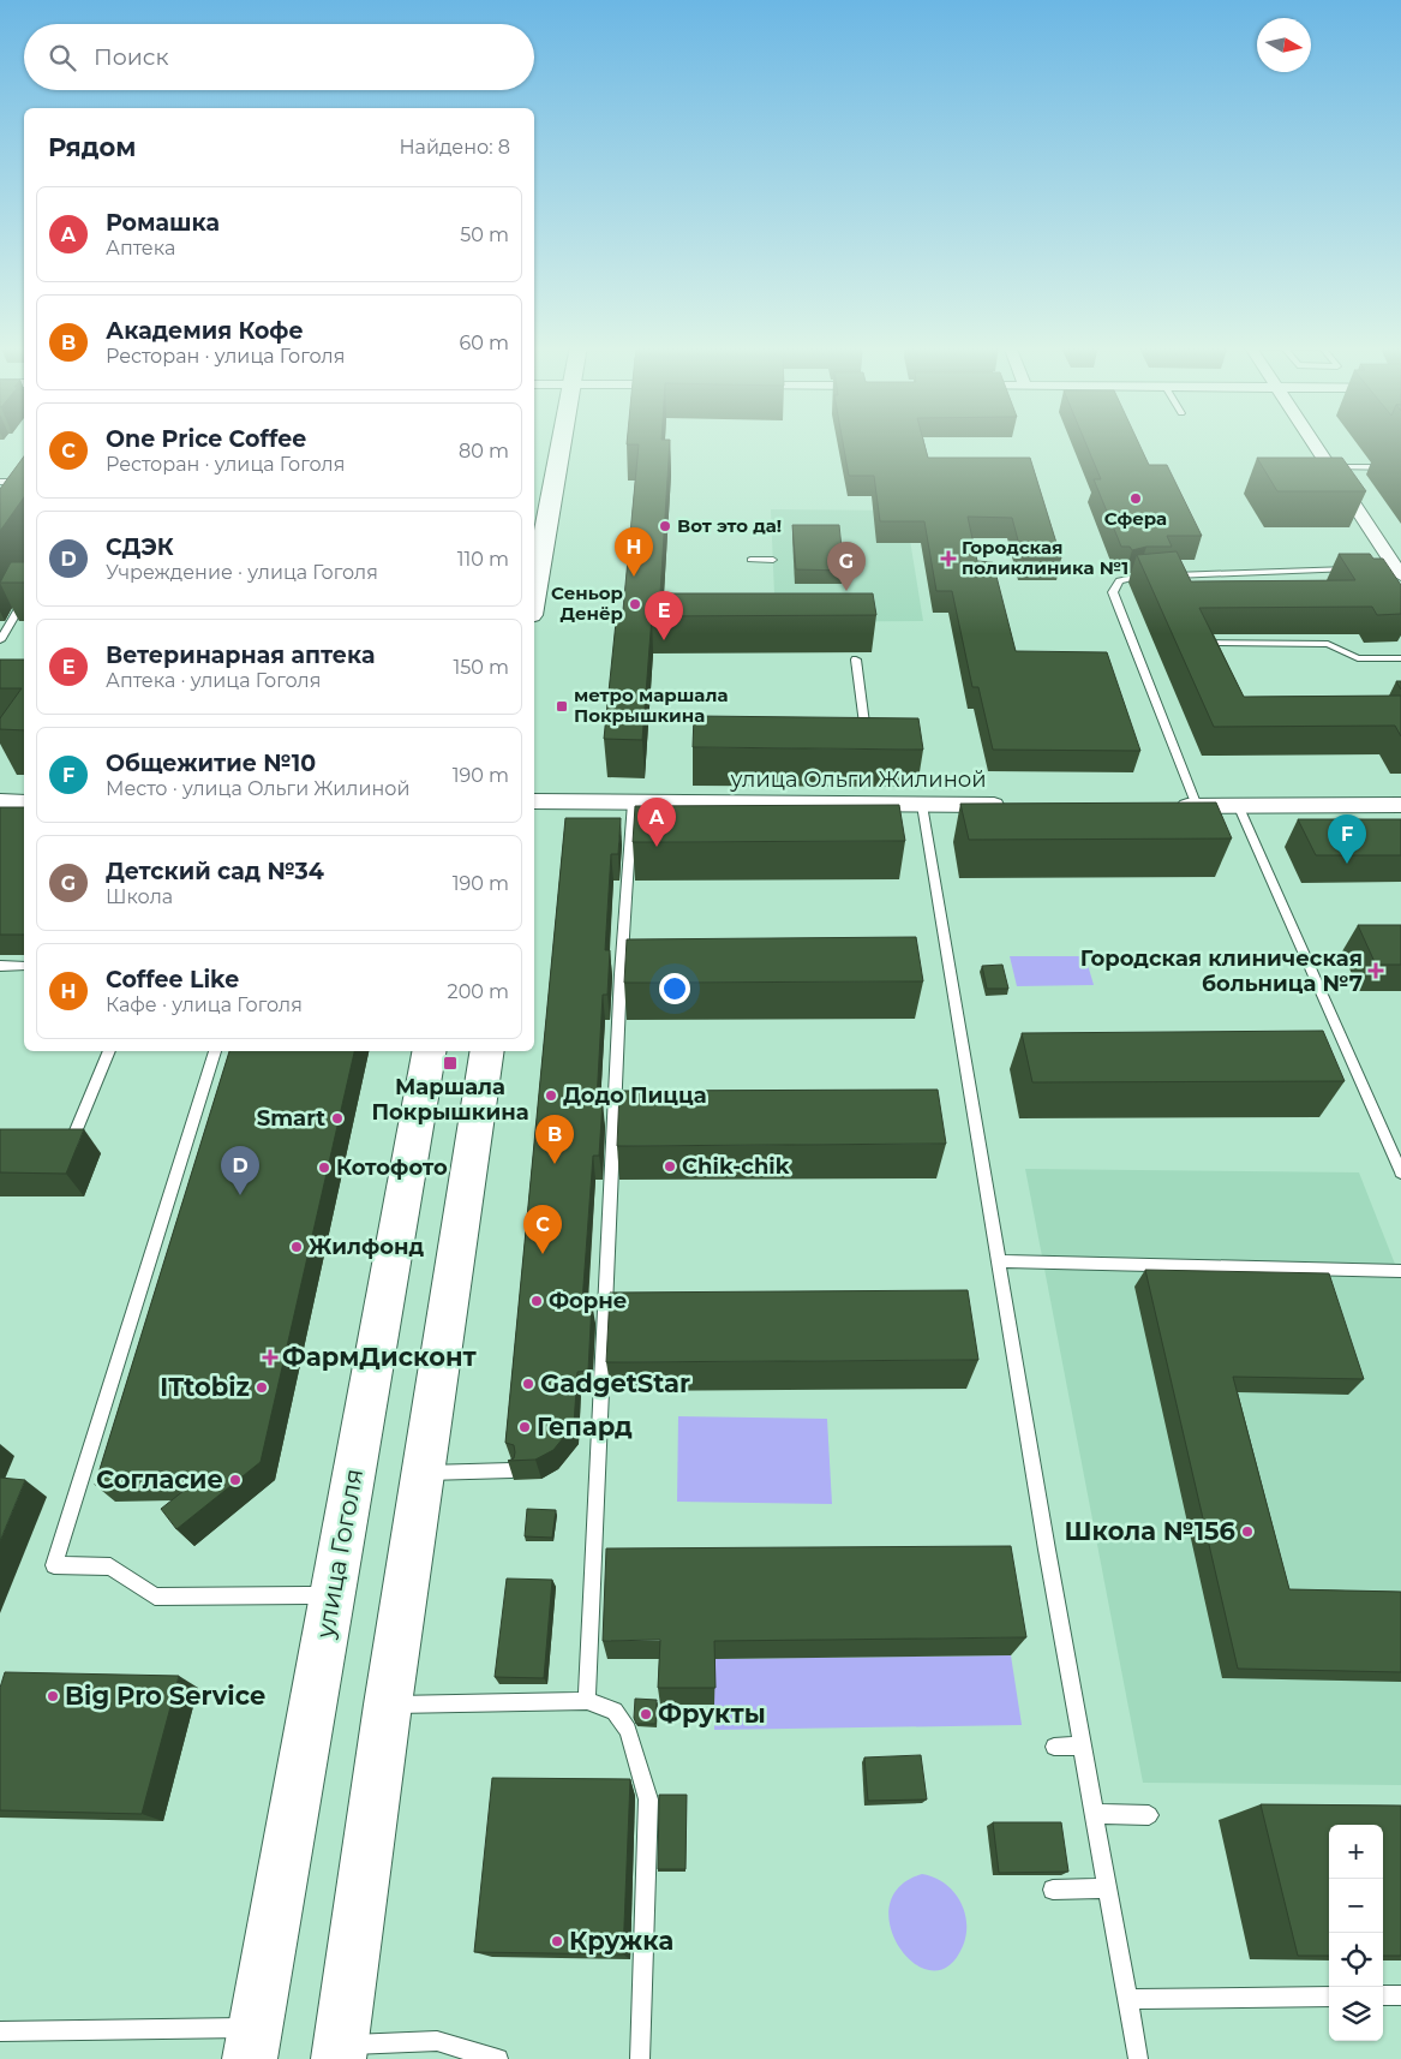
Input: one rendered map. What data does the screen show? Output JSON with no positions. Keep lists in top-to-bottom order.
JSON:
{
  "streets": {
    "main road": ["улица Гоголя"],
    "street": ["улица Ольги Жилиной"]
  },
  "places": {
    "other": [
      "Сфера",
      "Вот это да!",
      "Сеньор Денёр",
      "Додо Пицца",
      "Smart",
      "Chik-chik",
      "Котофото",
      "Жилфонд",
      "Форне",
      "GadgetStar",
      "ITtobiz",
      "Гепард",
      "Согласие",
      "Школа №156",
      "Big Pro Service",
      "Фрукты",
      "Кружка"
    ],
    "health": ["Городская поликлиника №1", "Городская клиническая больница №7", "ФармДисконт"],
    "transit": ["метро маршала Покрышкина", "Маршала Покрышкина"]
  },
  "north": "right",
  "page": {
    "search": "Поиск",
    "heading": ["Рядом", "Найдено: 8"],
    "list": [
      {
        "mark": "A",
        "name": "Ромашка",
        "note": "Аптека",
        "value": "50 m"
      },
      {
        "mark": "B",
        "name": "Академия Кофе",
        "note": "Ресторан · улица Гоголя",
        "value": "60 m"
      },
      {
        "mark": "C",
        "name": "One Price Coffee",
        "note": "Ресторан · улица Гоголя",
        "value": "80 m"
      },
      {
        "mark": "D",
        "name": "СДЭК",
        "note": "Учреждение · улица Гоголя",
        "value": "110 m"
      },
      {
        "mark": "E",
        "name": "Ветеринарная аптека",
        "note": "Аптека · улица Гоголя",
        "value": "150 m"
      },
      {
        "mark": "F",
        "name": "Общежитие №10",
        "note": "Место · улица Ольги Жилиной",
        "value": "190 m"
      },
      {
        "mark": "G",
        "name": "Детский сад №34",
        "note": "Школа",
        "value": "190 m"
      },
      {
        "mark": "H",
        "name": "Coffee Like",
        "note": "Кафе · улица Гоголя",
        "value": "200 m"
      }
    ],
    "pins": [
      "H",
      "G",
      "E",
      "A",
      "F",
      "B",
      "D",
      "C"
    ],
    "map_buttons": ["+", "−"]
  }
}
